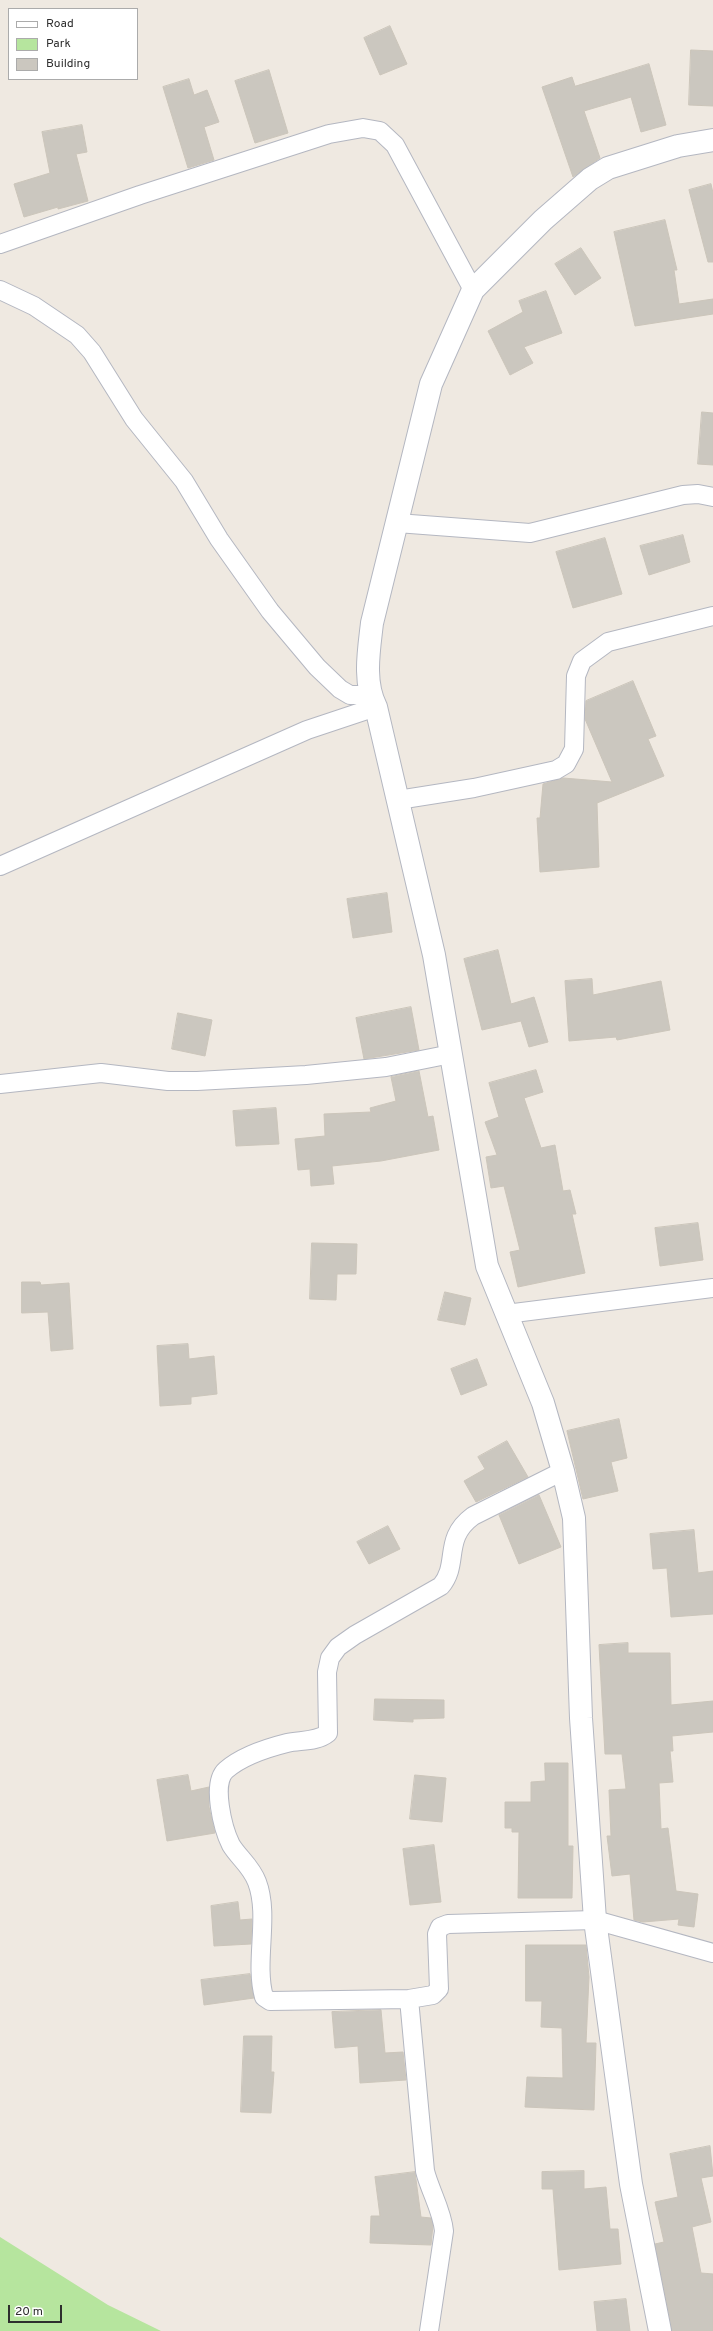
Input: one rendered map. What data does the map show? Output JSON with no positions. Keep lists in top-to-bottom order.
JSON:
{
  "legend": ["Road", "Park", "Building"],
  "scale_bar": "20 m"
}
